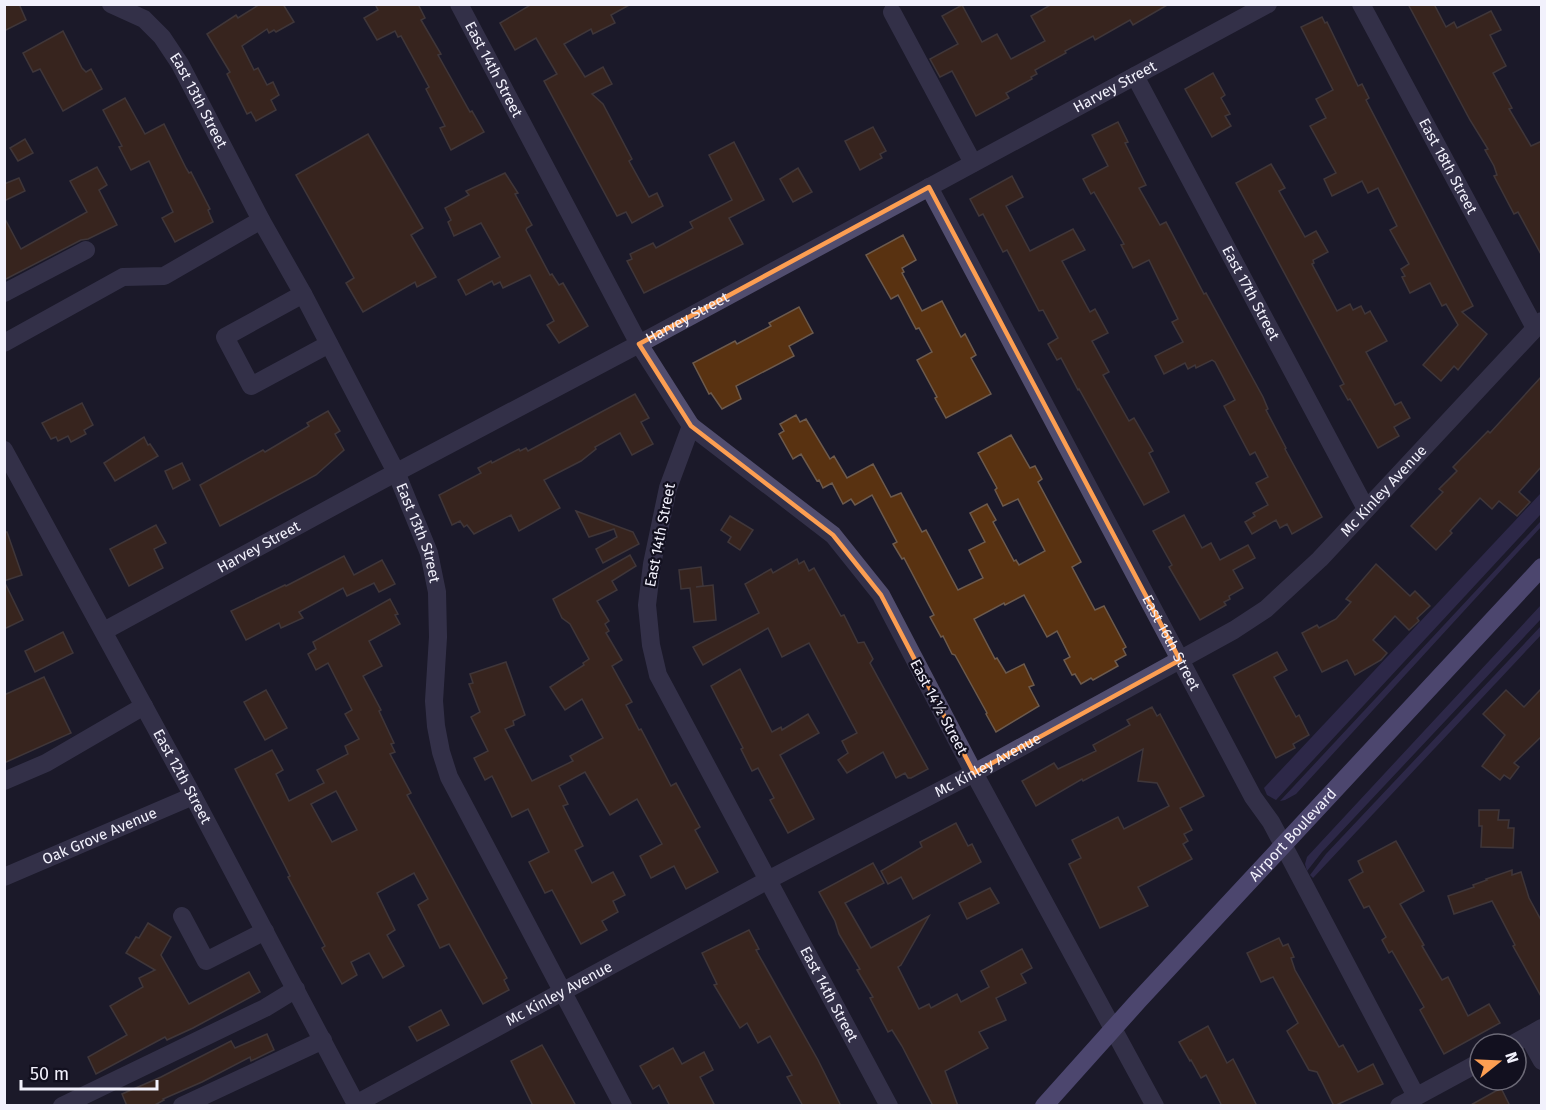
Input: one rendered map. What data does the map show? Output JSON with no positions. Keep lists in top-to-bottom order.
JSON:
{
  "streets": {
    "main road": ["Airport Boulevard"],
    "street": [
      "East 14th Street",
      "Harvey Street",
      "East 13th Street",
      "East 18th Street",
      "East 17th Street",
      "Mc Kinley Avenue",
      "East 16th Street",
      "East 14½ Street",
      "East 12th Street",
      "Oak Grove Avenue"
    ]
  },
  "crossings": [
    ["East 14th Street", "Harvey Street"],
    ["East 14th Street", "Mc Kinley Avenue"],
    ["East 14th Street", "East 14½ Street"],
    ["Harvey Street", "East 13th Street"],
    ["Harvey Street", "East 17th Street"],
    ["Harvey Street", "East 16th Street"],
    ["Harvey Street", "East 12th Street"],
    ["East 13th Street", "Mc Kinley Avenue"],
    ["East 18th Street", "Mc Kinley Avenue"],
    ["East 17th Street", "Mc Kinley Avenue"],
    ["Mc Kinley Avenue", "East 16th Street"],
    ["Mc Kinley Avenue", "East 14½ Street"],
    ["Mc Kinley Avenue", "East 12th Street"],
    ["East 16th Street", "Airport Boulevard"],
    ["East 14½ Street", "Airport Boulevard"],
    ["East 12th Street", "Oak Grove Avenue"]
  ],
  "scale_bar": "50 m",
  "north": "right"
}
